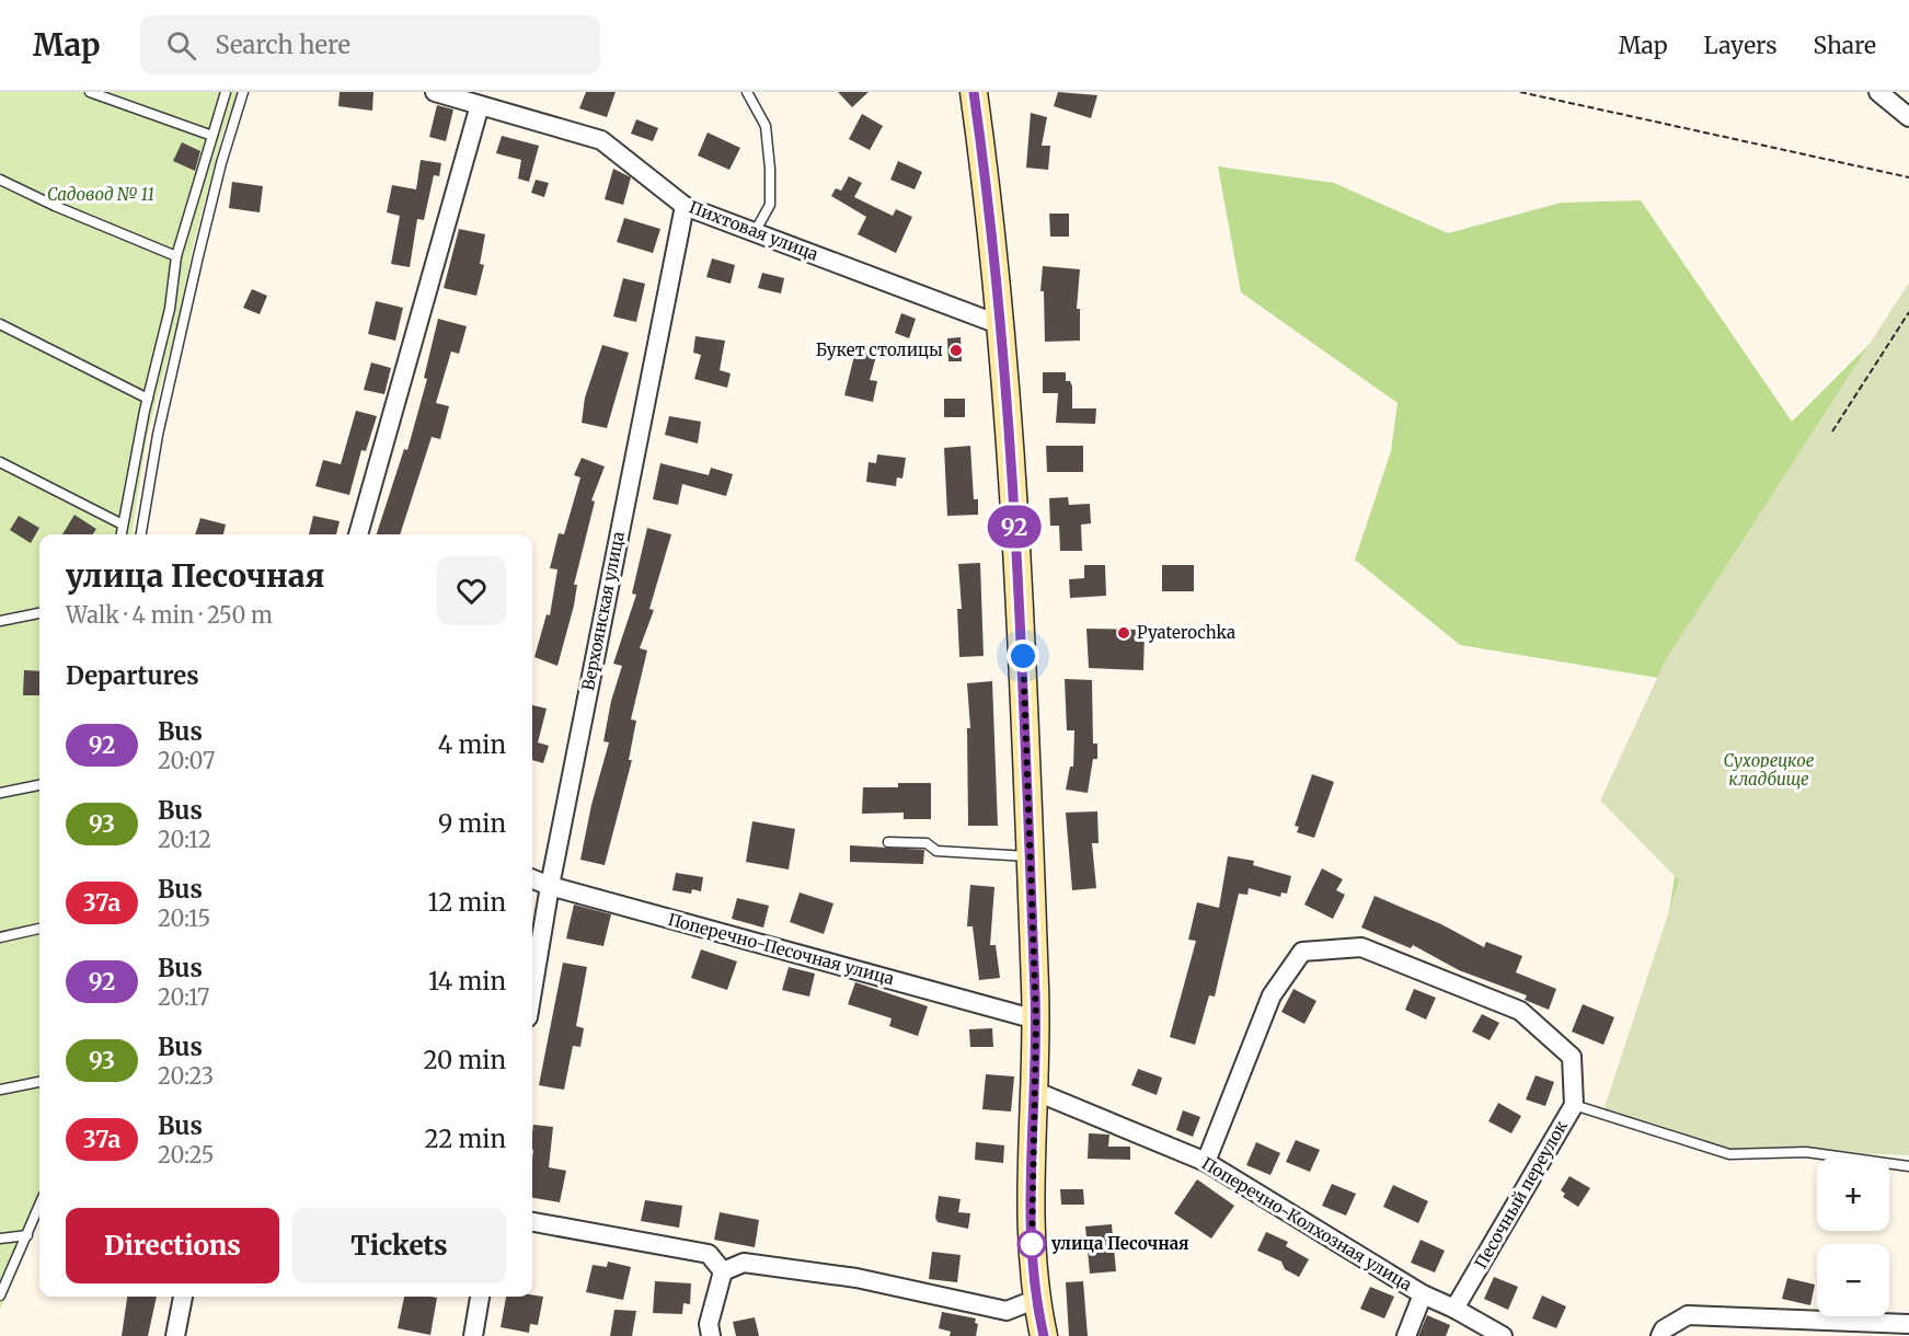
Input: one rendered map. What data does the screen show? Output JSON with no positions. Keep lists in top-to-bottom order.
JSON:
{
  "streets": {
    "street": [
      "Пихтовая улица",
      "Верхоянская улица",
      "Поперечно-Песочная улица",
      "Песочный переулок",
      "Поперечно-Колхозная улица"
    ]
  },
  "crossings": [
    ["Пихтовая улица", "Верхоянская улица"],
    ["Верхоянская улица", "Поперечно-Песочная улица"],
    ["Песочный переулок", "Поперечно-Колхозная улица"]
  ],
  "parks": ["Садовод № 11", "Сухорецкое кладбище"],
  "places": ["Букет столицы", "Pyaterochka", "улица Песочная"],
  "lines": ["bus line 92"],
  "page": {
    "header": "Map",
    "search": "Search here",
    "nav": ["Map", "Layers", "Share"],
    "on_map": "92",
    "heading": [
      ["улица Песочная", "Walk · 4 min · 250 m"],
      "Departures"
    ],
    "list": [
      {
        "mark": "92",
        "name": "Bus",
        "note": "20:07",
        "value": "4 min"
      },
      {
        "mark": "93",
        "name": "Bus",
        "note": "20:12",
        "value": "9 min"
      },
      {
        "mark": "37а",
        "name": "Bus",
        "note": "20:15",
        "value": "12 min"
      },
      {
        "mark": "92",
        "name": "Bus",
        "note": "20:17",
        "value": "14 min"
      },
      {
        "mark": "93",
        "name": "Bus",
        "note": "20:23",
        "value": "20 min"
      },
      {
        "mark": "37а",
        "name": "Bus",
        "note": "20:25",
        "value": "22 min"
      }
    ],
    "map_buttons": ["+", "−"],
    "buttons": ["Directions", "Tickets"]
  }
}
